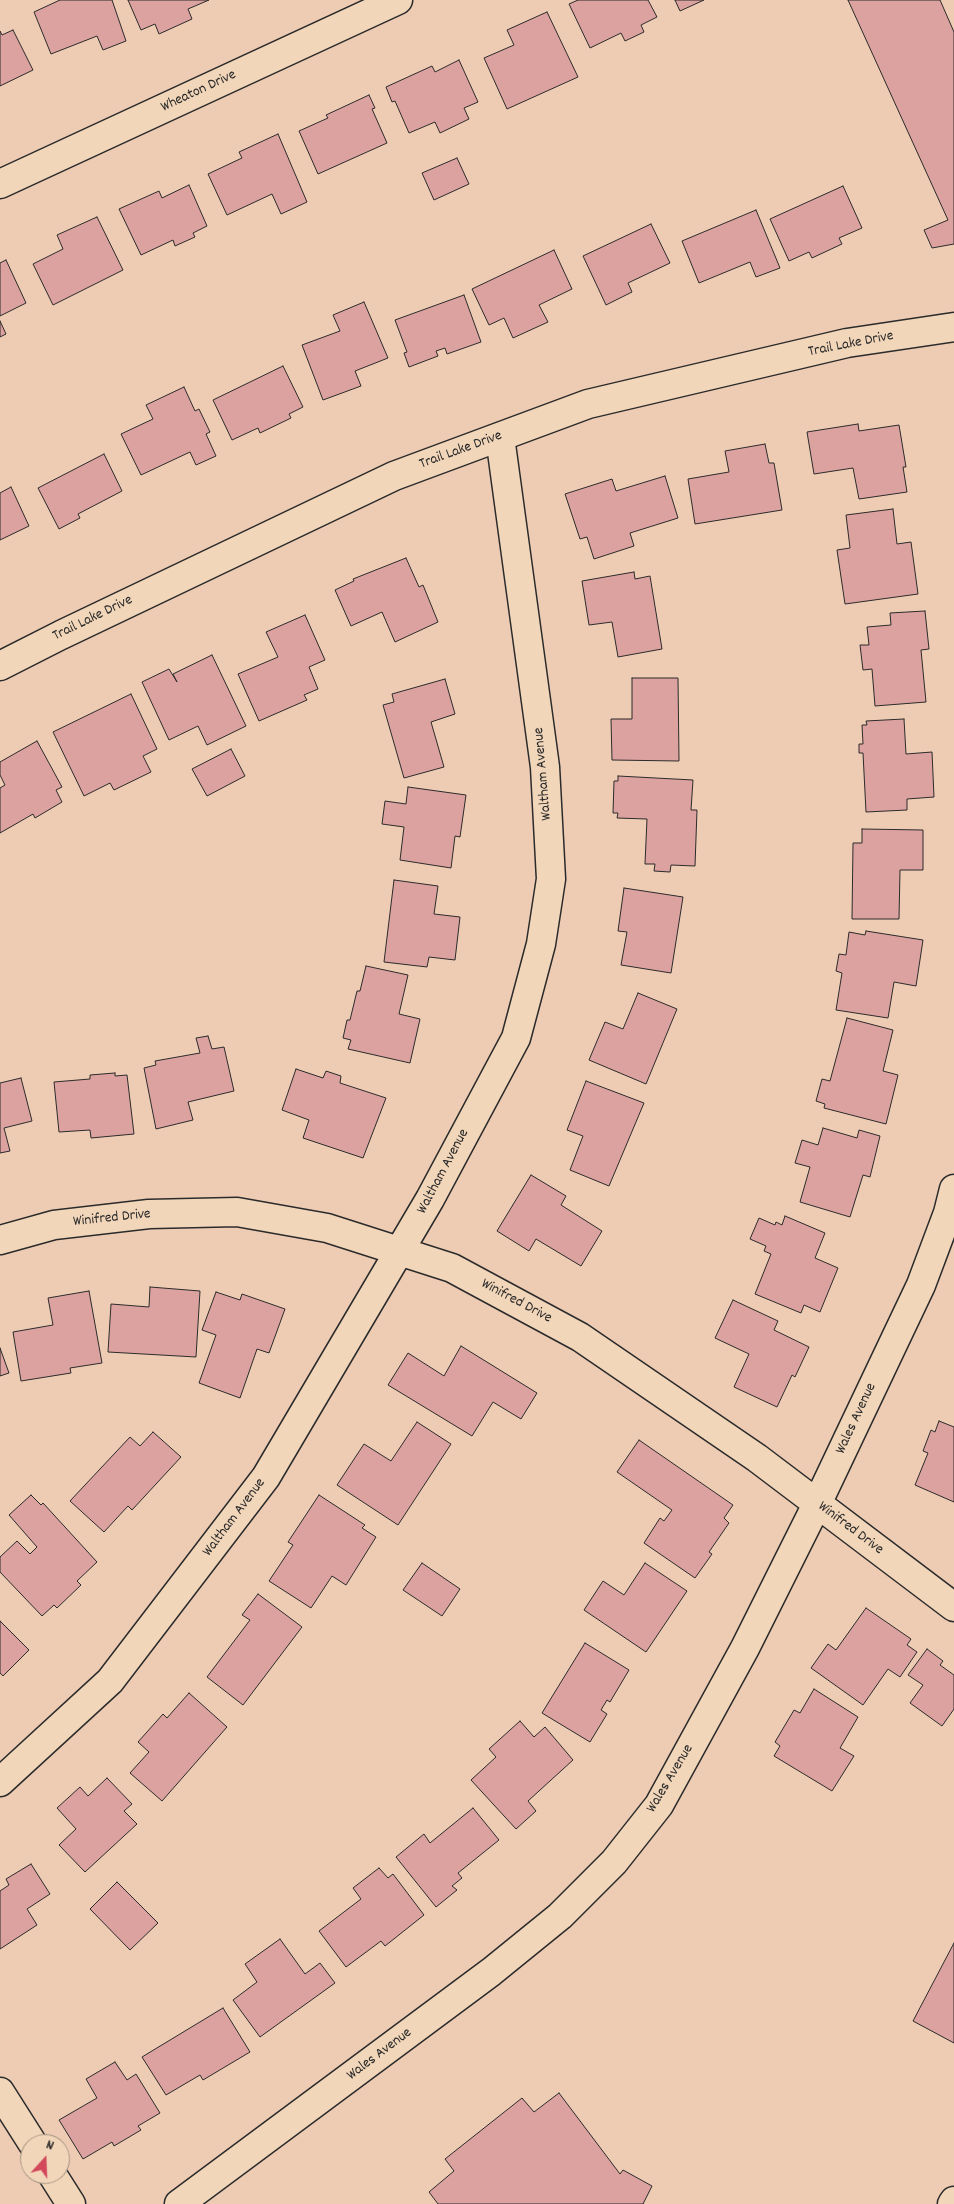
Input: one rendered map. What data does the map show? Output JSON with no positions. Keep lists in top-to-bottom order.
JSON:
{
  "streets": {
    "street": [
      "Wheaton Drive",
      "Trail Lake Drive",
      "Waltham Avenue",
      "Winifred Drive",
      "Wales Avenue"
    ]
  },
  "crossings": [
    ["Trail Lake Drive", "Waltham Avenue"],
    ["Waltham Avenue", "Winifred Drive"],
    ["Winifred Drive", "Wales Avenue"]
  ],
  "north": "top"
}
